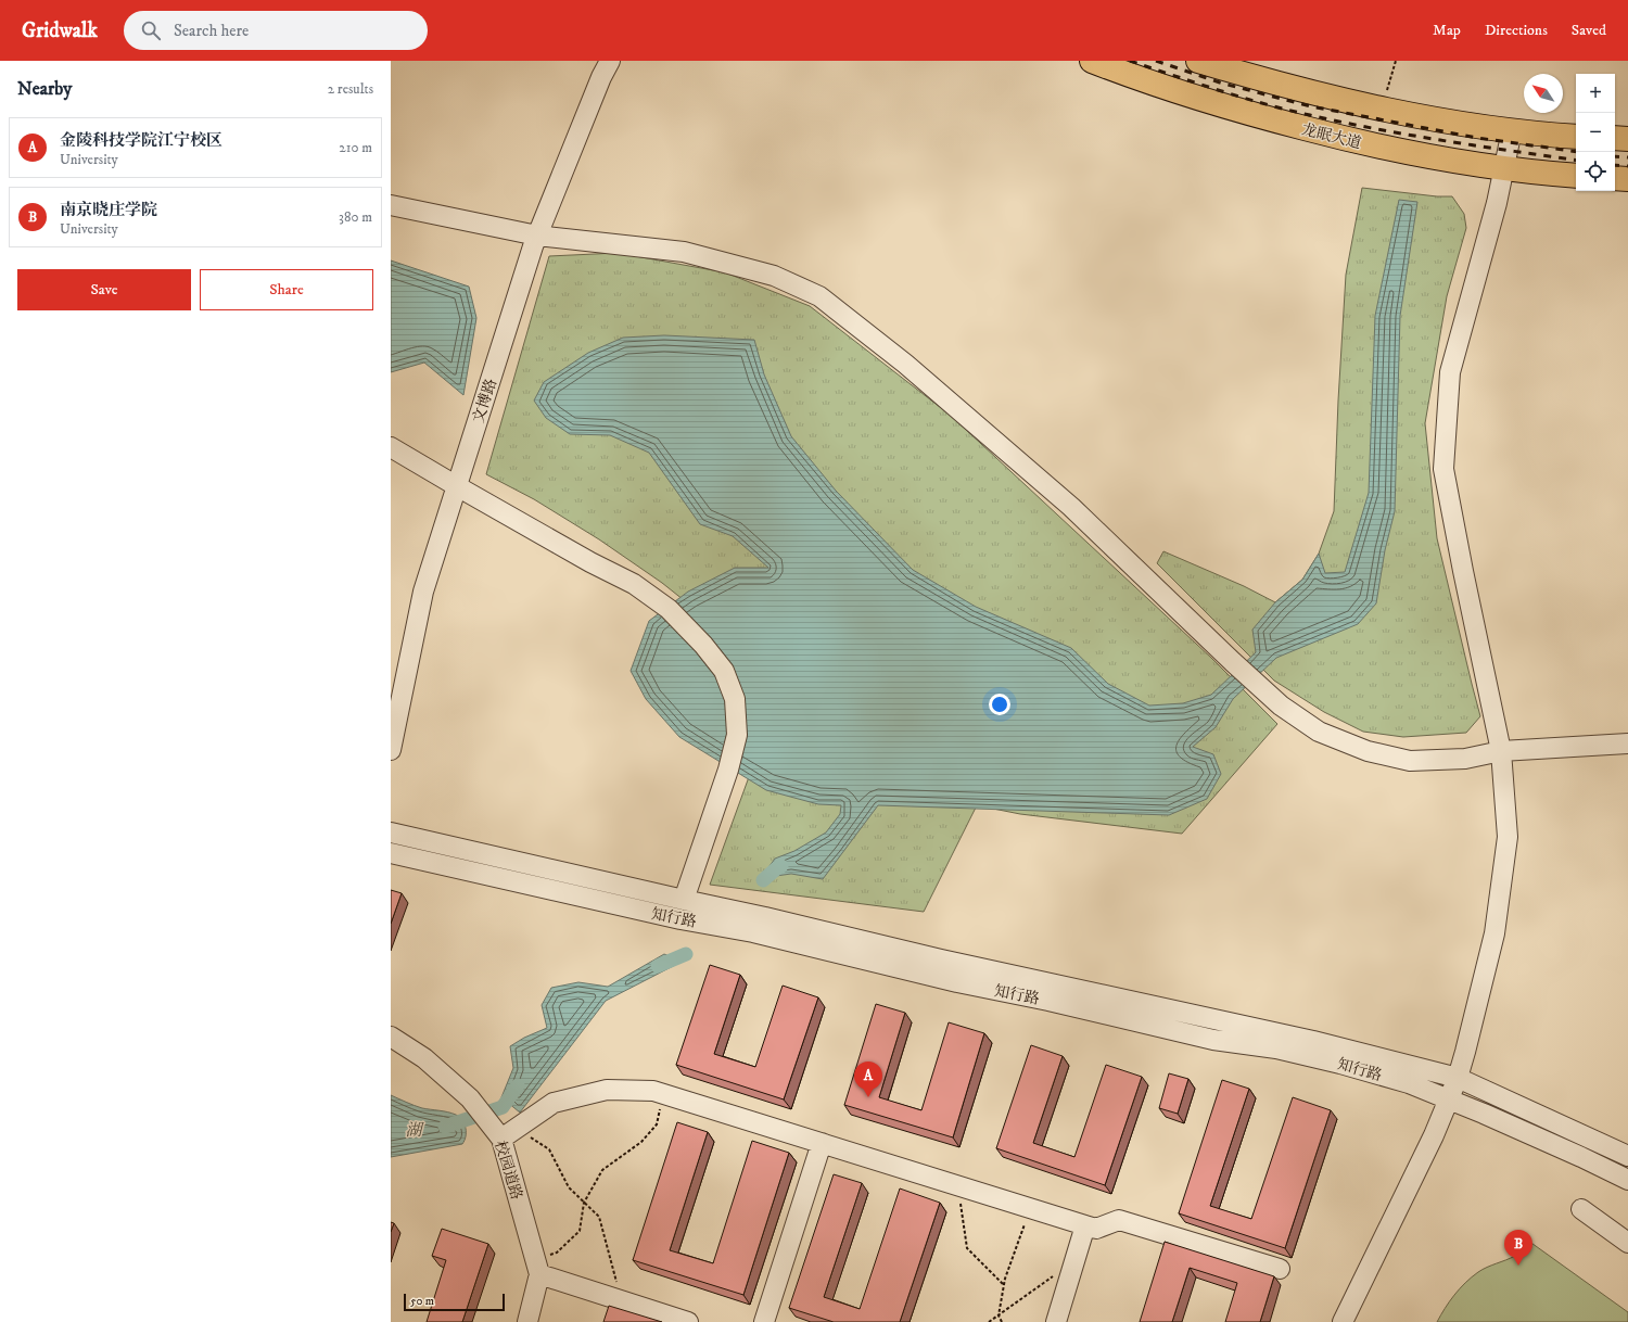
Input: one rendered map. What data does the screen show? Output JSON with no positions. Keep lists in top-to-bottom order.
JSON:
{
  "streets": {
    "main road": ["龙眠大道"],
    "street": ["文博路", "知行路", "校园道路"]
  },
  "water": ["湖"],
  "scale_bar": "50 m",
  "north": "top left",
  "page": {
    "header": "Gridwalk",
    "search": "Search here",
    "nav": ["Map", "Directions", "Saved"],
    "heading": ["Nearby", "2 results"],
    "map_buttons": ["+", "−"],
    "list": [
      {
        "mark": "A",
        "name": "金陵科技学院江宁校区",
        "note": "University",
        "value": "210 m"
      },
      {
        "mark": "B",
        "name": "南京晓庄学院",
        "note": "University",
        "value": "380 m"
      }
    ],
    "buttons": ["Save", "Share"],
    "pins": ["A", "B"],
    "scale": "50 m"
  }
}
